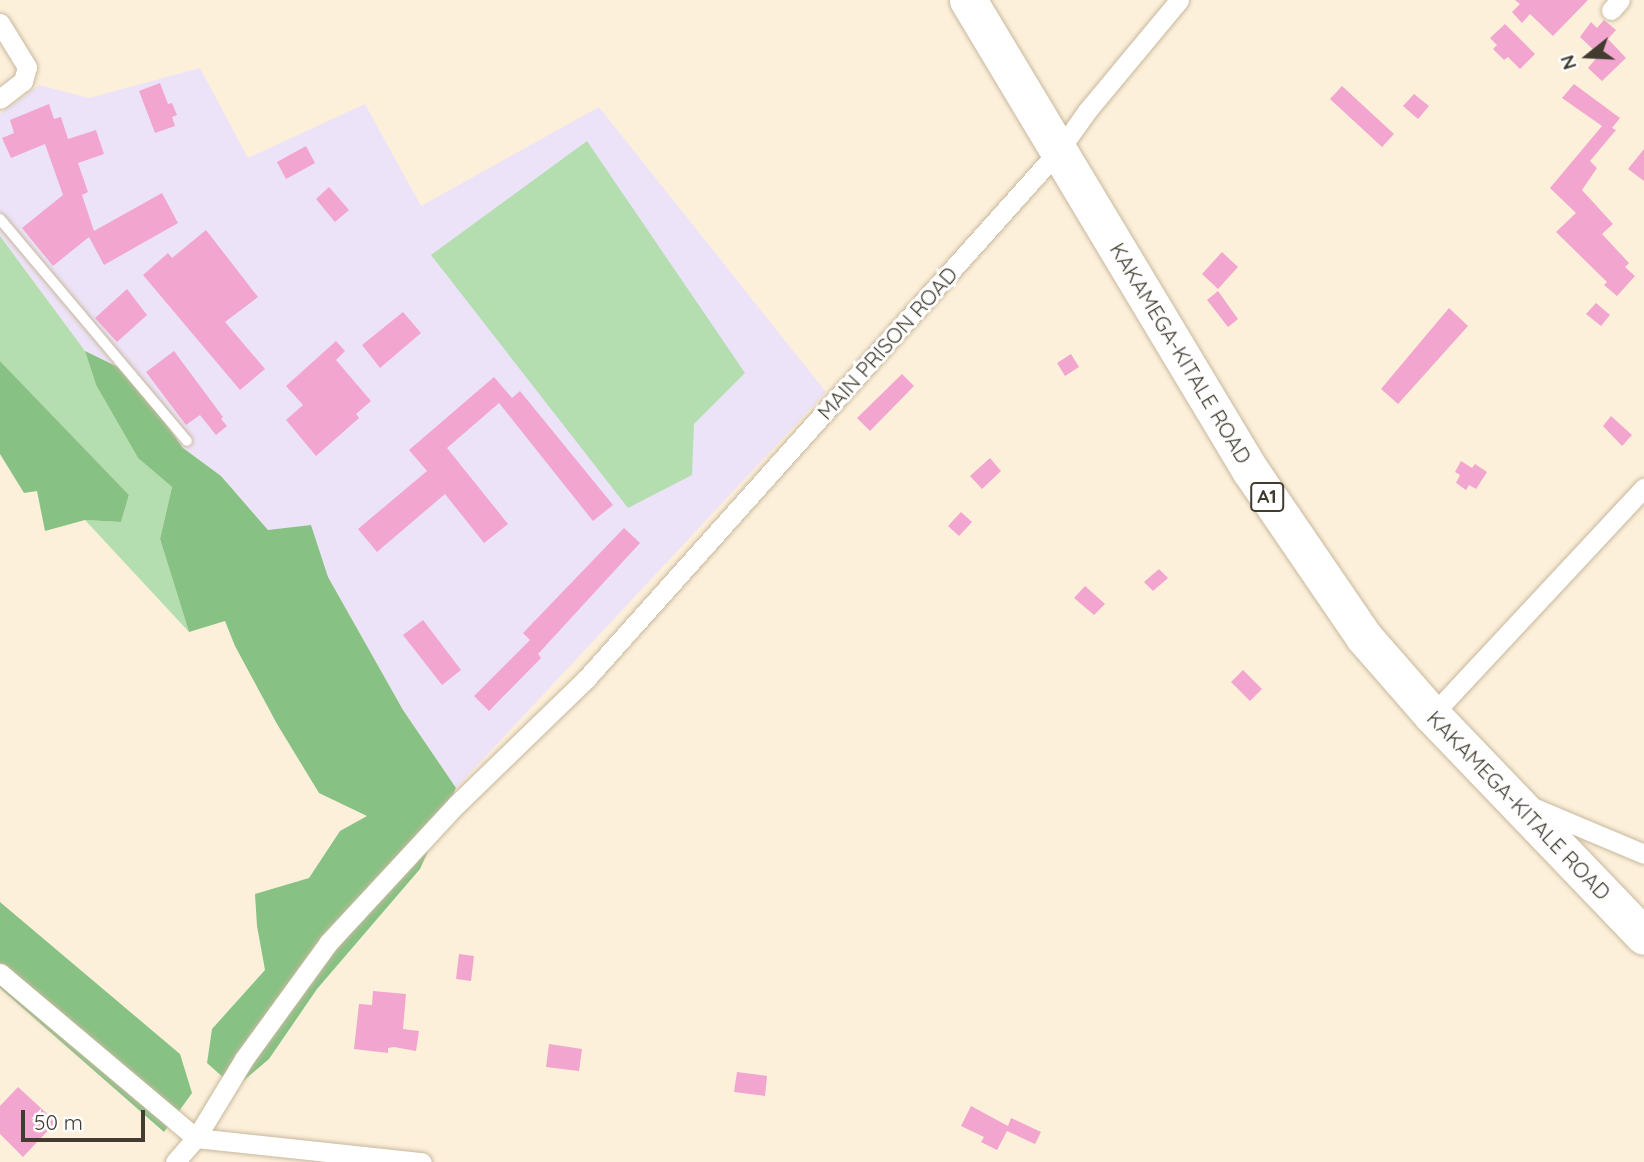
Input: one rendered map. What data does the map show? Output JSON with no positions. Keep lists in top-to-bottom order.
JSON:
{
  "streets": {
    "highway": ["KAKAMEGA-KITALE ROAD", "A1"],
    "street": ["MAIN PRISON ROAD"]
  },
  "crossings": [
    ["MAIN PRISON ROAD", "KAKAMEGA-KITALE ROAD"]
  ],
  "scale_bar": "50 m",
  "north": "left"
}
